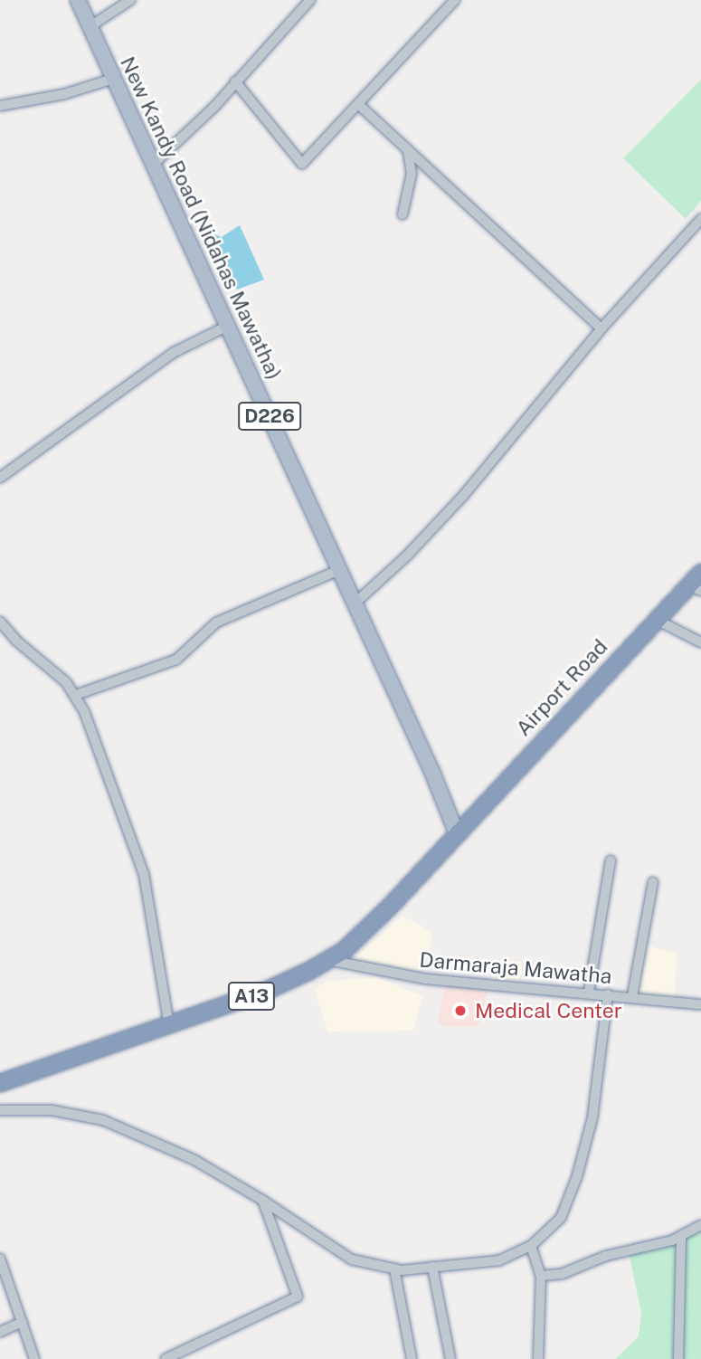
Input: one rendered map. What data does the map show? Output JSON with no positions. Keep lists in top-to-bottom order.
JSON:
{
  "streets": {
    "highway": ["Airport Road", "A13"],
    "main road": ["New Kandy Road (Nidahas Mawatha)", "D226"],
    "street": ["Darmaraja Mawatha"]
  },
  "crossings": [
    ["New Kandy Road (Nidahas Mawatha)", "Airport Road"],
    ["New Kandy Road (Nidahas Mawatha)", "A13"],
    ["Airport Road", "A13"],
    ["Darmaraja Mawatha", "A13"]
  ],
  "places": ["Medical Center"]
}
